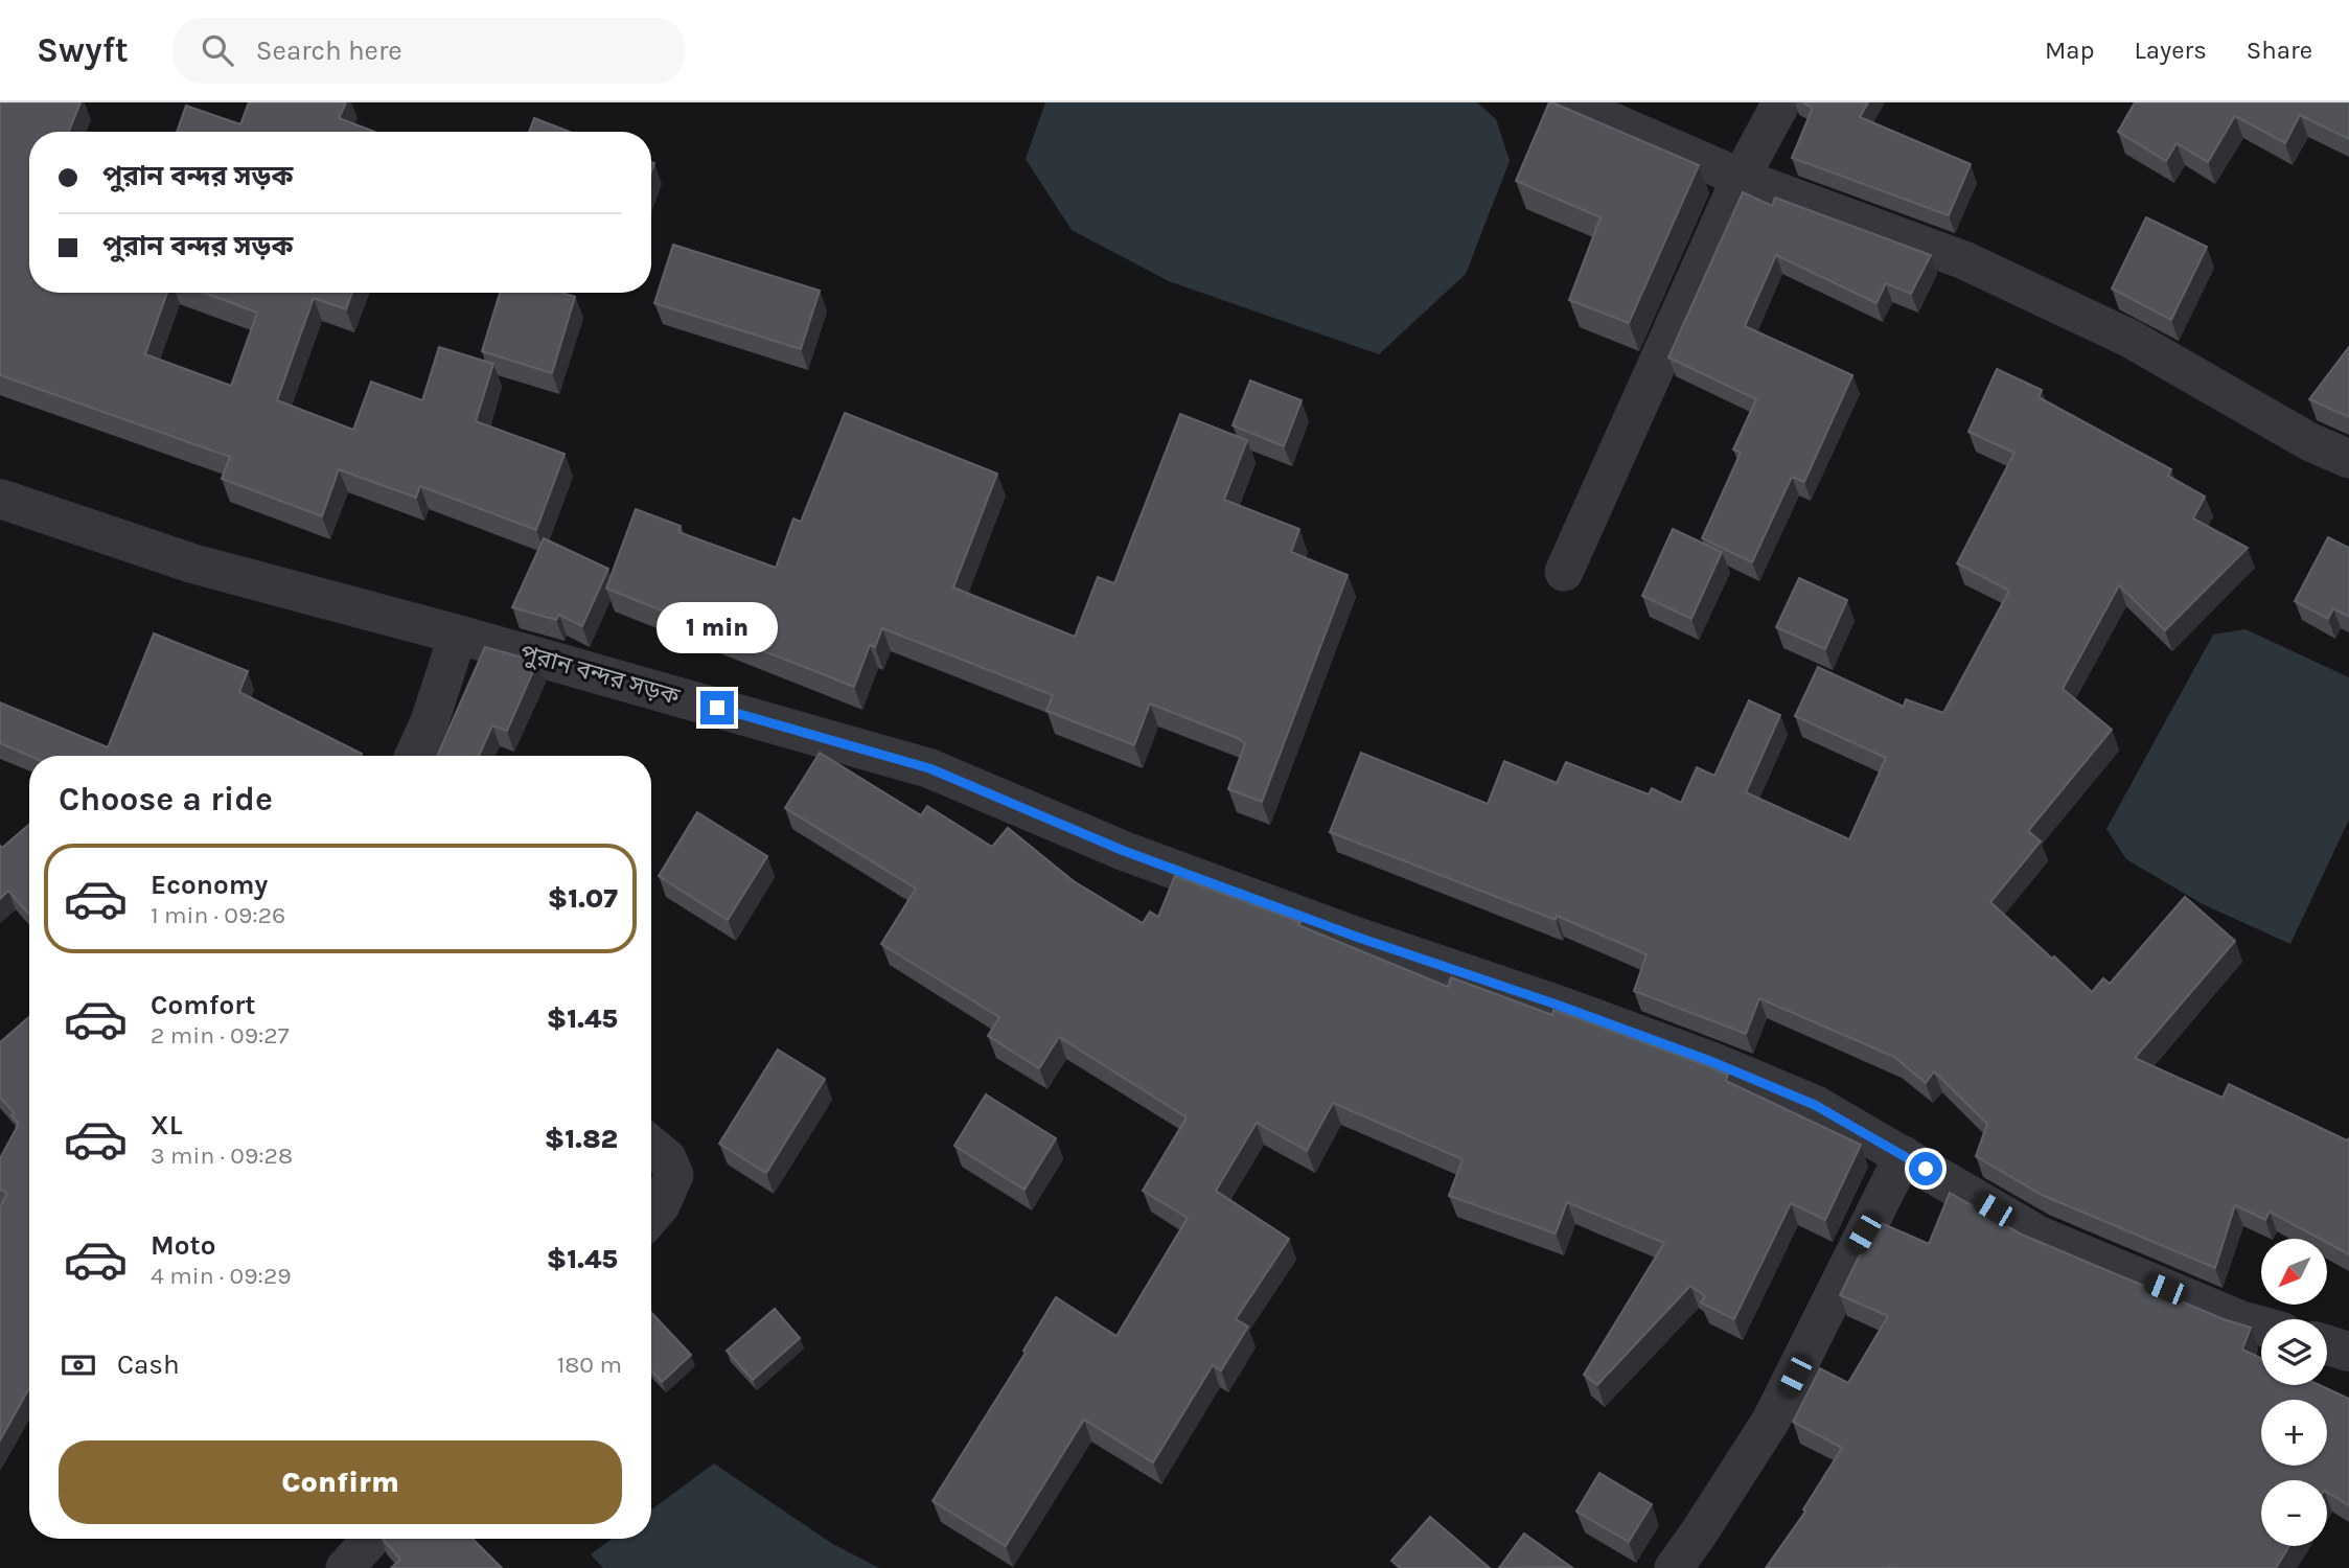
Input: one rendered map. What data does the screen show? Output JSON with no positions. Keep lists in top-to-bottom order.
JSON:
{
  "streets": {
    "street": ["পুরান বন্দর সড়ক"]
  },
  "north": "bottom left",
  "page": {
    "header": "Swyft",
    "search": "Search here",
    "nav": ["Map", "Layers", "Share"],
    "banner": ["পুরান বন্দর সড়ক", "পুরান বন্দর সড়ক"],
    "bubble": "1 min",
    "heading": "Choose a ride",
    "list": [
      {
        "name": "Economy",
        "note": "1 min · 09:26",
        "value": "$1.07"
      },
      {
        "name": "Comfort",
        "note": "2 min · 09:27",
        "value": "$1.45"
      },
      {
        "name": "XL",
        "note": "3 min · 09:28",
        "value": "$1.82"
      },
      {
        "name": "Moto",
        "note": "4 min · 09:29",
        "value": "$1.45"
      }
    ],
    "map_buttons": ["+", "−"],
    "pay": ["Cash", "180 m"],
    "buttons": "Confirm"
  }
}
